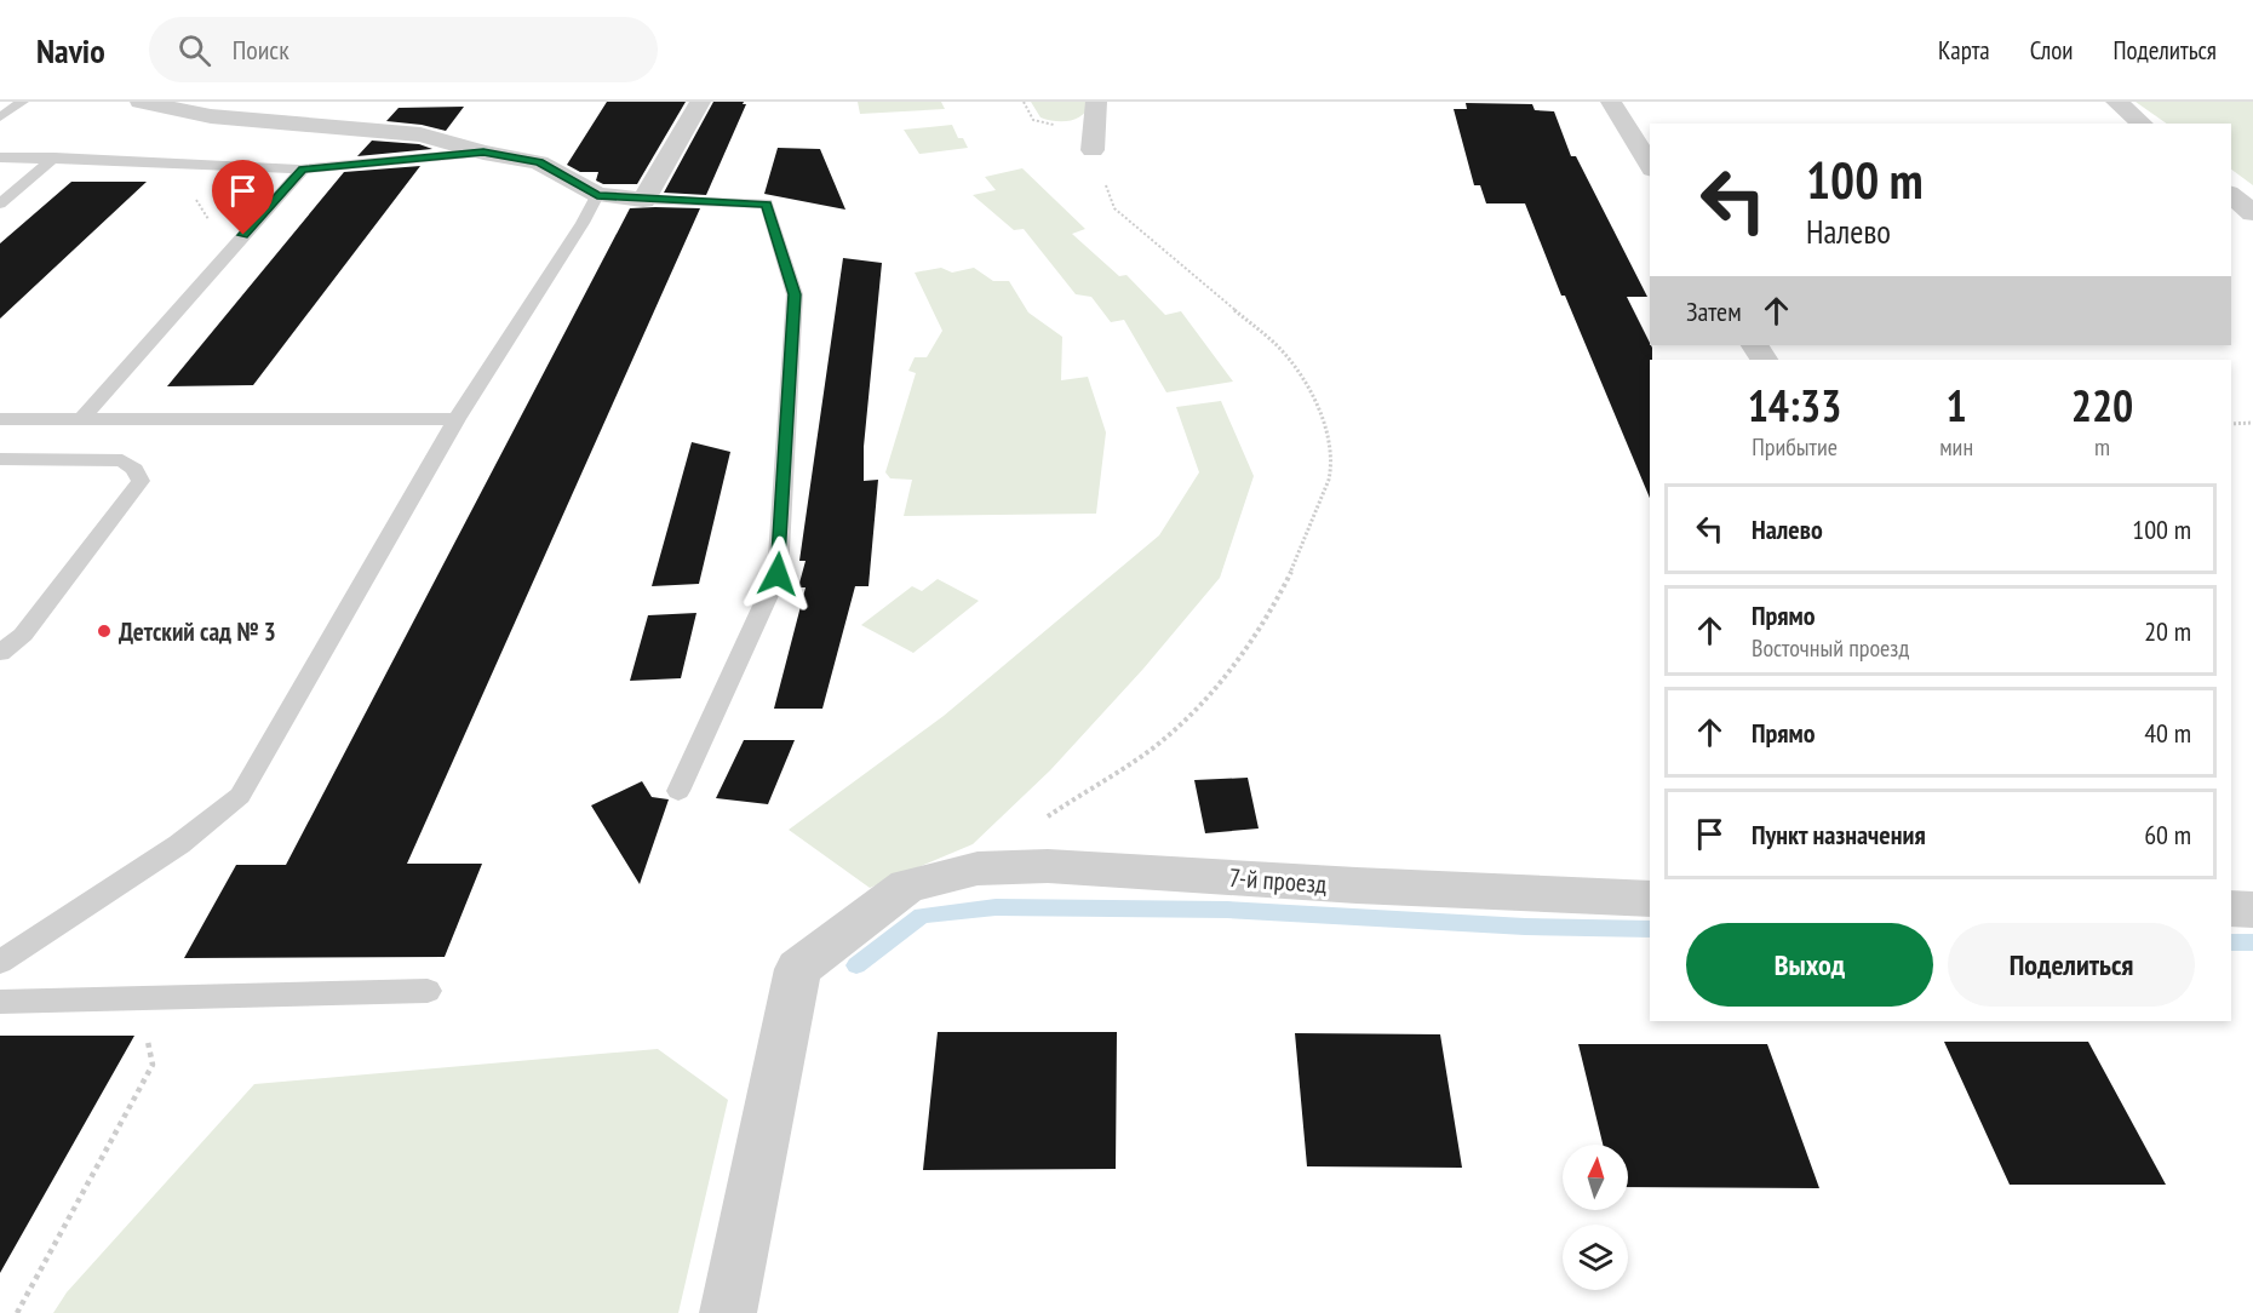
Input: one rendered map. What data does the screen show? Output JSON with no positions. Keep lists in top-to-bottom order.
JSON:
{
  "streets": {
    "street": ["7-й проезд"]
  },
  "places": ["Детский сад № 3"],
  "north": "top",
  "page": {
    "header": "Navio",
    "search": "Поиск",
    "nav": ["Карта", "Слои", "Поделиться"],
    "turn": ["100 m", "Налево"],
    "then": "Затем",
    "eta": [
      "14:33",
      "Прибытие",
      "1",
      "мин",
      "220",
      "m"
    ],
    "list": [
      {
        "name": "Налево",
        "value": "100 m"
      },
      {
        "name": "Прямо",
        "note": "Восточный проезд",
        "value": "20 m"
      },
      {
        "name": "Прямо",
        "value": "40 m"
      },
      {
        "name": "Пункт назначения",
        "value": "60 m"
      }
    ],
    "buttons": ["Выход", "Поделиться"]
  }
}
